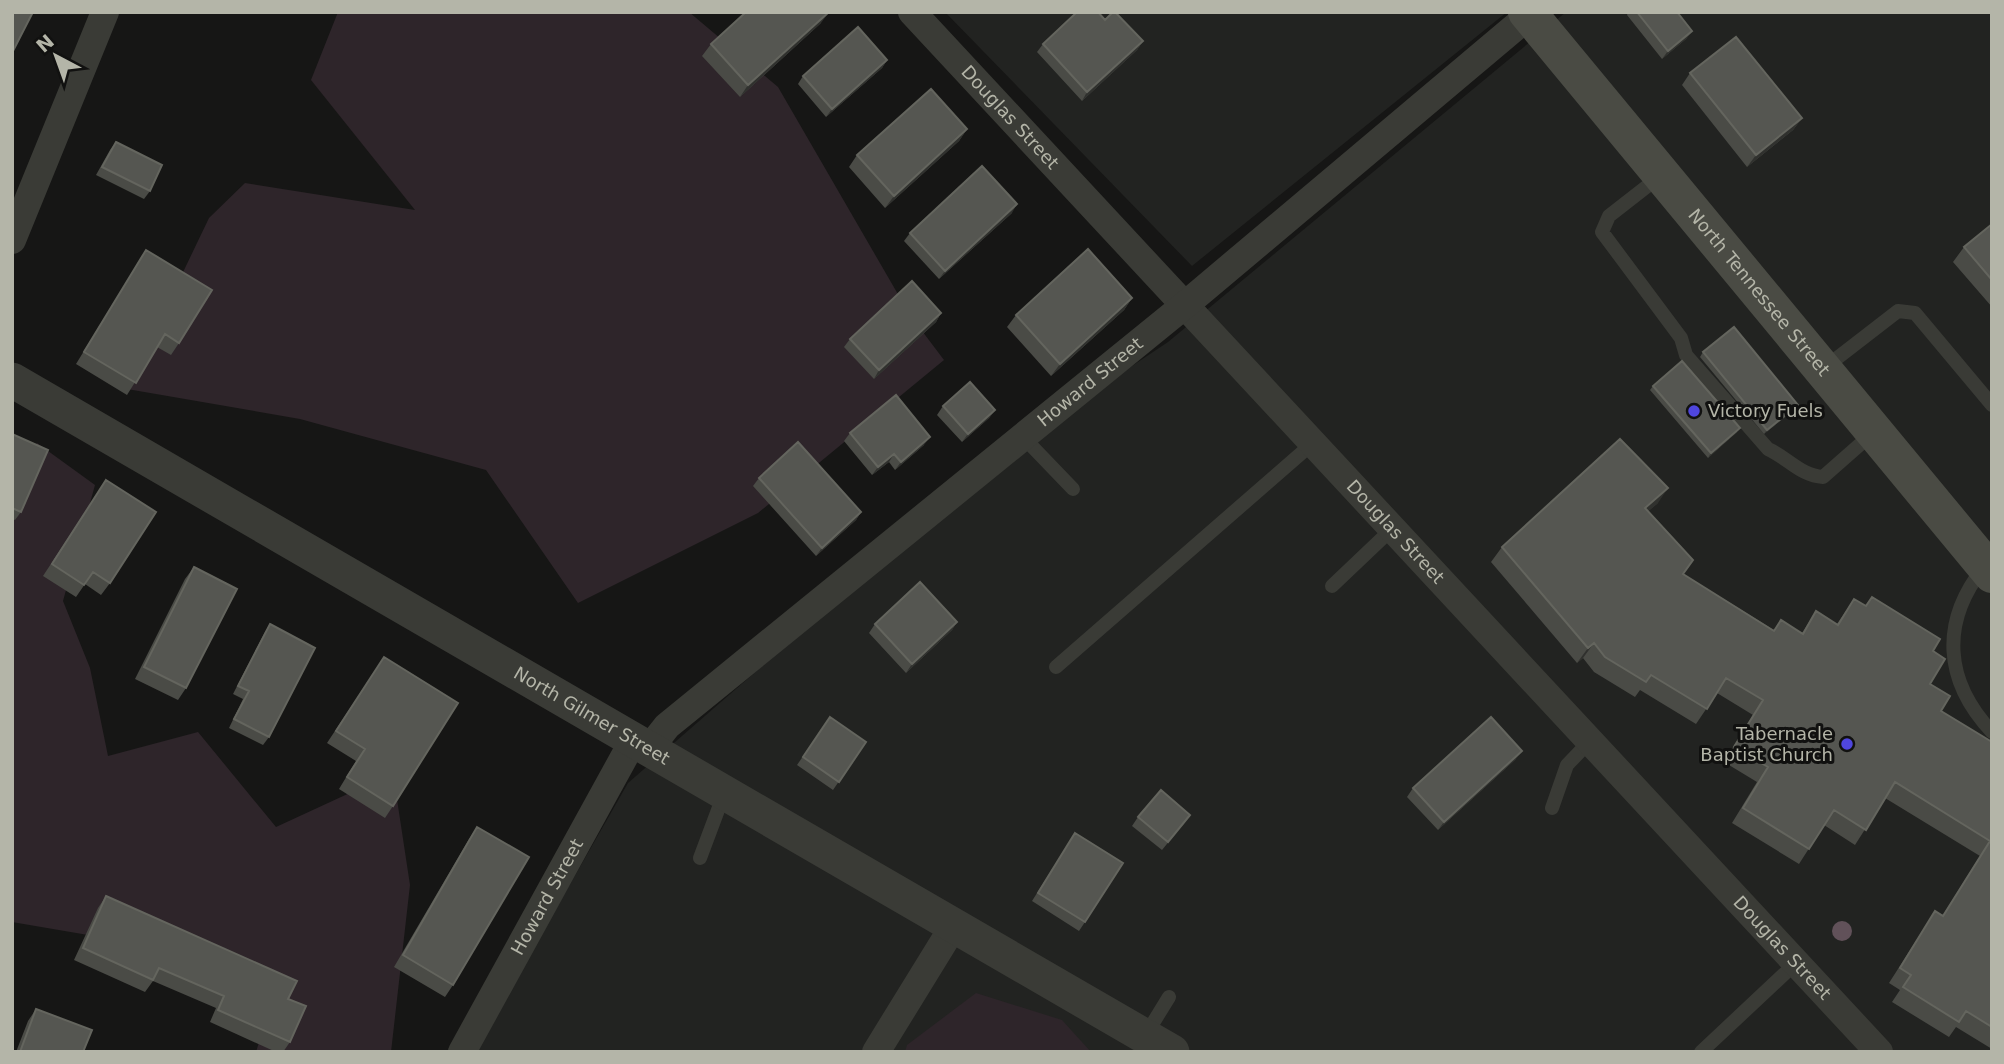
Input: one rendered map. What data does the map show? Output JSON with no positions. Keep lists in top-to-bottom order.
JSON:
{
  "streets": {
    "main road": ["North Tennessee Street"],
    "street": ["Douglas Street", "Howard Street", "North Gilmer Street"]
  },
  "crossings": [
    ["Douglas Street", "Howard Street"],
    ["North Tennessee Street", "Howard Street"],
    ["Howard Street", "North Gilmer Street"]
  ],
  "places": ["Victory Fuels", "Tabernacle Baptist Church"],
  "north": "top left"
}
